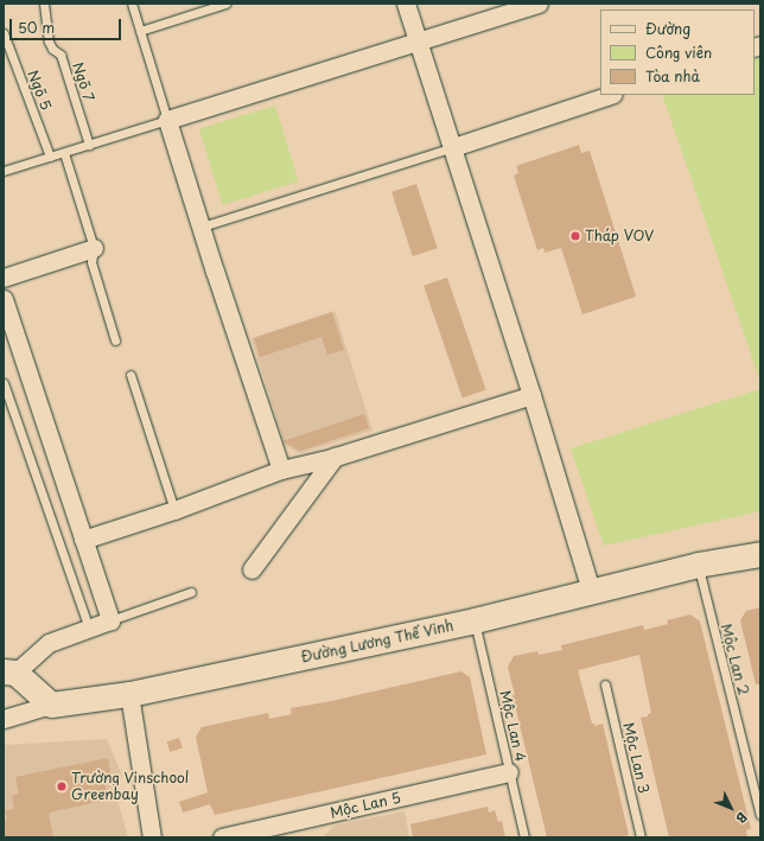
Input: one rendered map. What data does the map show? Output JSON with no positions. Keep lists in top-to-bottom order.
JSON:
{
  "streets": {
    "street": ["Đường Lương Thế Vinh", "Mộc Lan 5"],
    "lane": [
      "Ngõ 7",
      "Ngõ 5",
      "Mộc Lan 2",
      "Mộc Lan 4",
      "Mộc Lan 3"
    ]
  },
  "crossings": [
    ["Đường Lương Thế Vinh", "Mộc Lan 2"],
    ["Đường Lương Thế Vinh", "Mộc Lan 4"],
    ["Mộc Lan 4", "Mộc Lan 5"]
  ],
  "places": ["Tháp VOV", "Trường Vinschool Greenbay"],
  "legend": ["Đường", "Công viên", "Tòa nhà"],
  "scale_bar": "50 m",
  "north": "bottom right"
}
